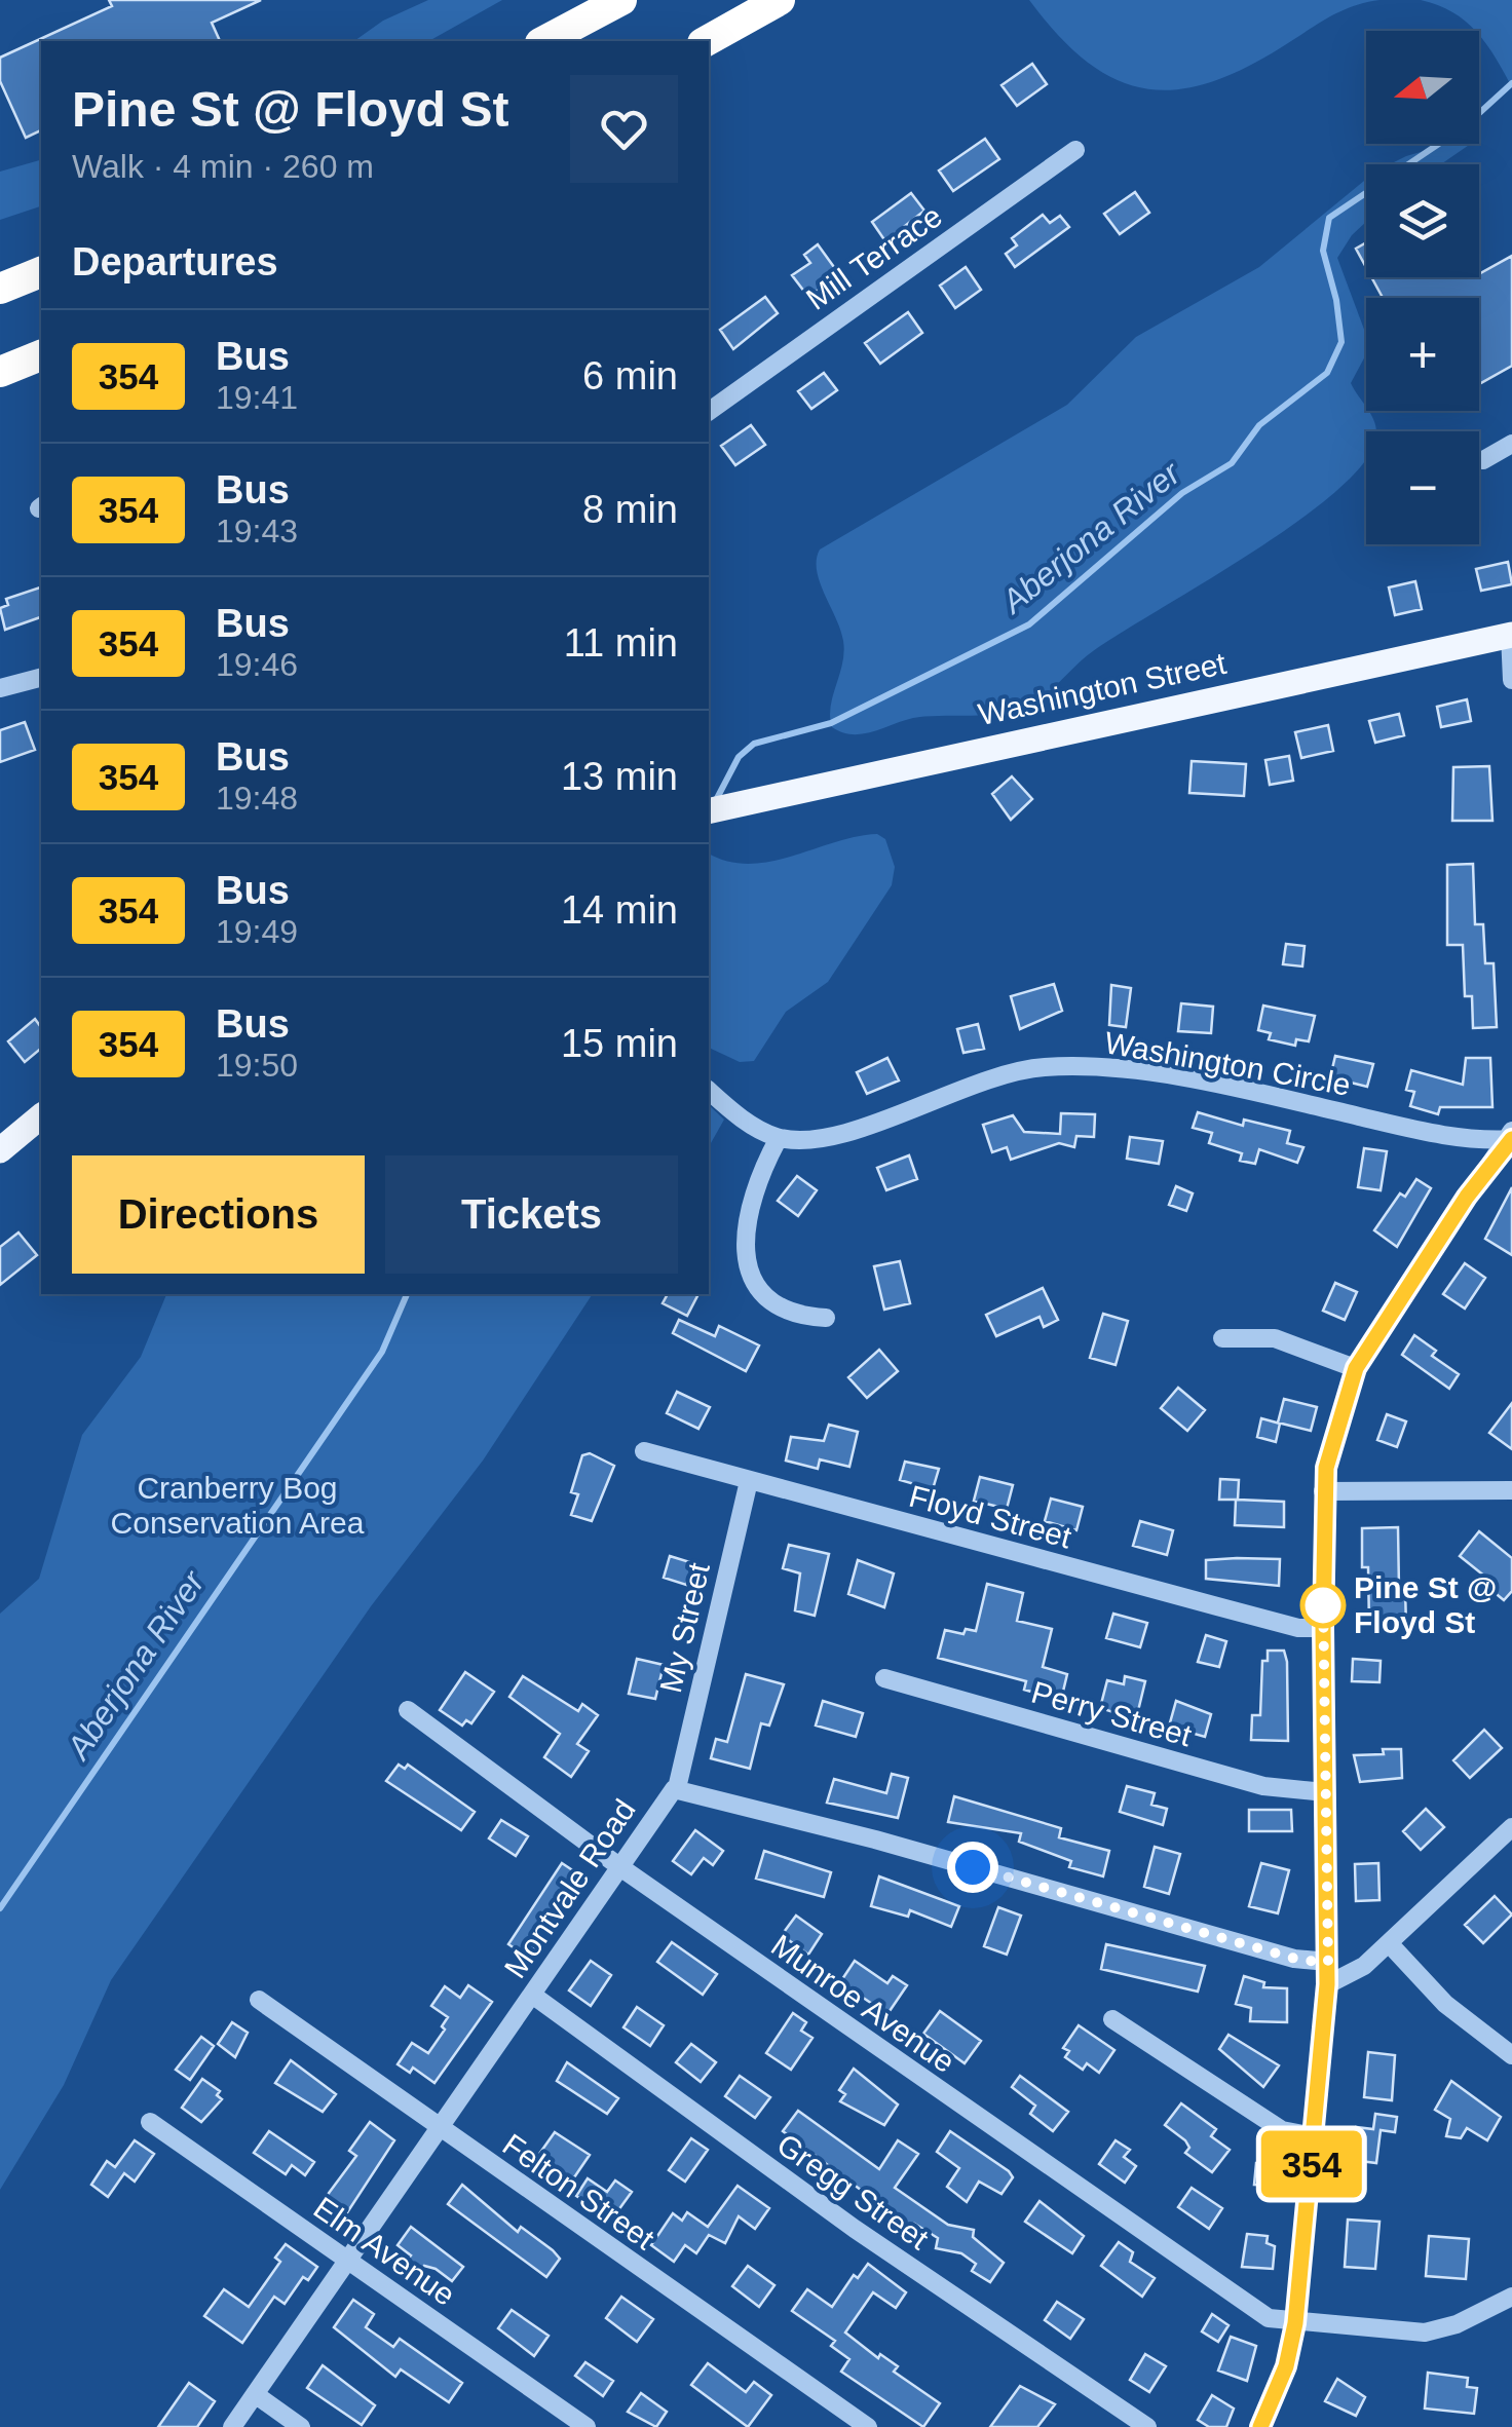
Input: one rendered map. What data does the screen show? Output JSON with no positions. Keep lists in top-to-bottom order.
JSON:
{
  "streets": {
    "main road": ["Washington Street"],
    "street": [
      "Mill Terrace",
      "Washington Circle",
      "Floyd Street",
      "My Street",
      "Perry Street",
      "Montvale Road",
      "Munroe Avenue",
      "Felton Street",
      "Gregg Street",
      "Elm Avenue"
    ]
  },
  "crossings": [
    ["Floyd Street", "My Street"],
    ["My Street", "Montvale Road"],
    ["Montvale Road", "Munroe Avenue"],
    ["Montvale Road", "Felton Street"],
    ["Montvale Road", "Gregg Street"],
    ["Montvale Road", "Elm Avenue"]
  ],
  "water": ["Aberjona River"],
  "parks": ["Cranberry Bog Conservation Area"],
  "places": ["Pine St @ Floyd St"],
  "lines": ["bus line 354"],
  "north": "left",
  "page": {
    "on_map": "354",
    "map_buttons": ["+", "−"],
    "heading": [
      ["Pine St @ Floyd St", "Walk · 4 min · 260 m"],
      "Departures"
    ],
    "list": [
      {
        "mark": "354",
        "name": "Bus",
        "note": "19:41",
        "value": "6 min"
      },
      {
        "mark": "354",
        "name": "Bus",
        "note": "19:43",
        "value": "8 min"
      },
      {
        "mark": "354",
        "name": "Bus",
        "note": "19:46",
        "value": "11 min"
      },
      {
        "mark": "354",
        "name": "Bus",
        "note": "19:48",
        "value": "13 min"
      },
      {
        "mark": "354",
        "name": "Bus",
        "note": "19:49",
        "value": "14 min"
      },
      {
        "mark": "354",
        "name": "Bus",
        "note": "19:50",
        "value": "15 min"
      }
    ],
    "buttons": ["Directions", "Tickets"]
  }
}
